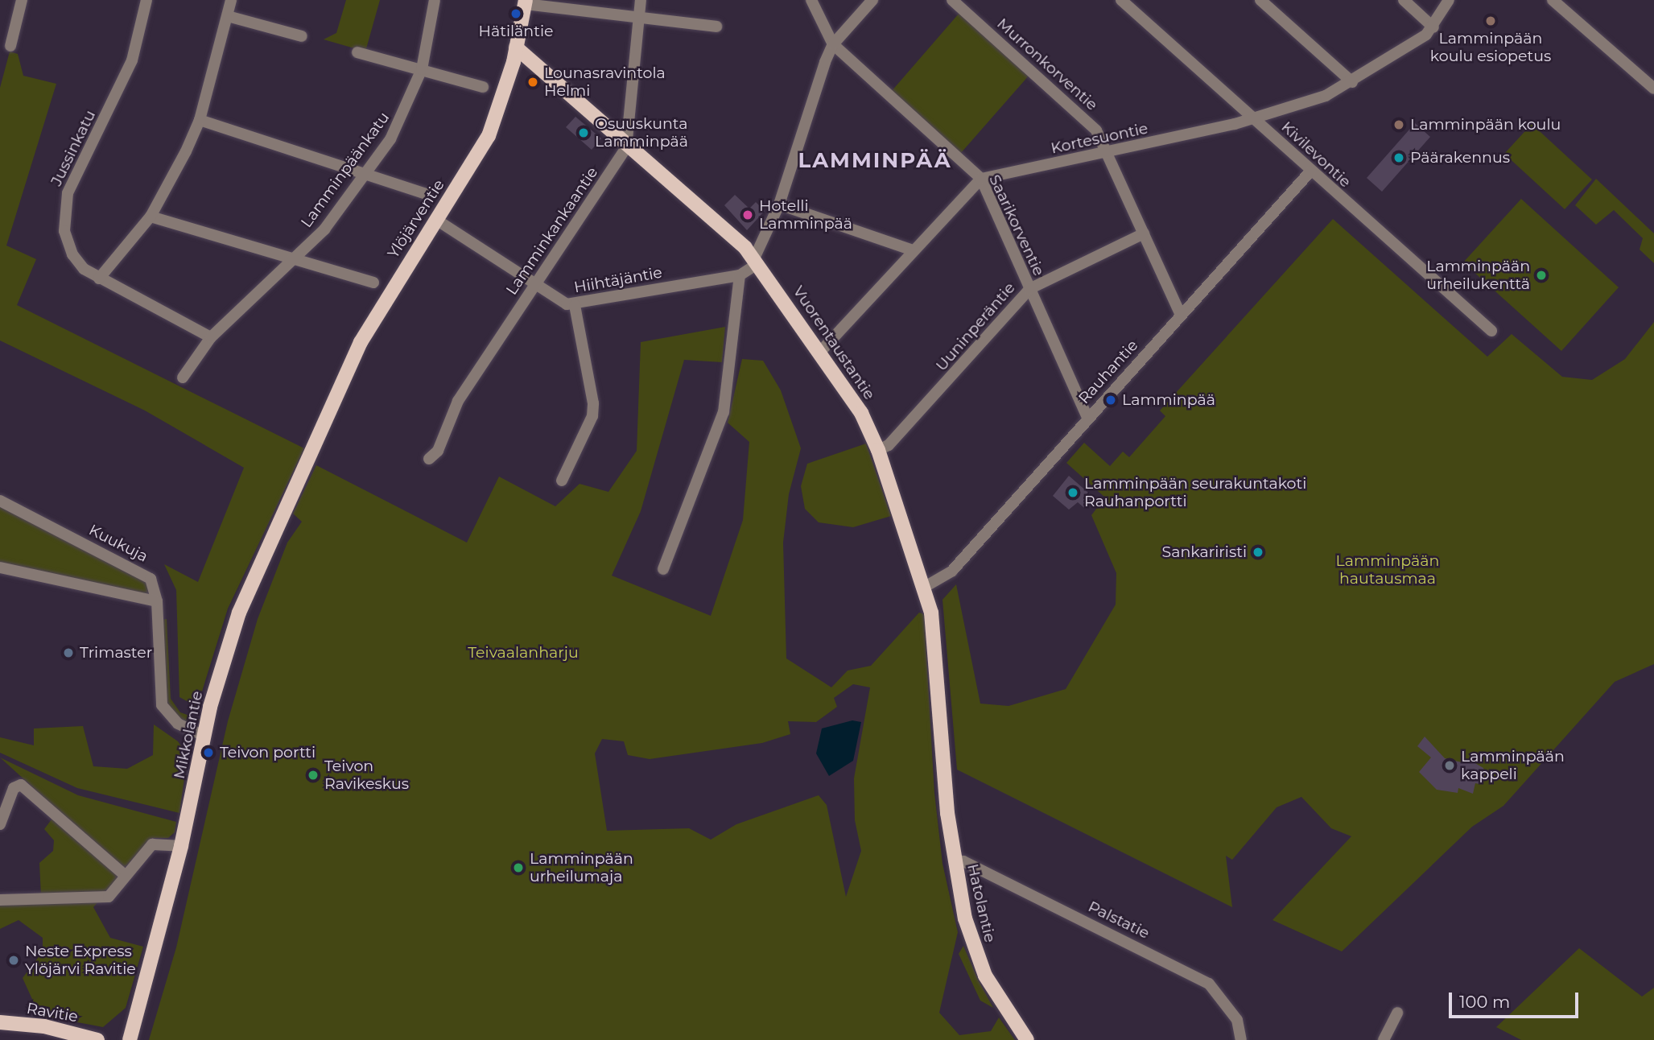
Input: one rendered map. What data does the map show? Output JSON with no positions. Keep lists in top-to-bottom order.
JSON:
{
  "streets": {
    "main road": [
      "Ylöjärventie",
      "Vuorentaustantie",
      "Mikkolantie",
      "Hatolantie",
      "Ravitie"
    ],
    "street": [
      "Murronkorventie",
      "Kortesuontie",
      "Jussinkatu",
      "Kivilevontie",
      "Lamminpäänkatu",
      "Saarikorventie",
      "Lamminkankaantie",
      "Hiihtäjäntie",
      "Uuninperäntie",
      "Rauhantie",
      "Kuukuja",
      "Palstatie"
    ]
  },
  "crossings": [
    ["Murronkorventie", "Kortesuontie"],
    ["Murronkorventie", "Uuninperäntie"],
    ["Murronkorventie", "Rauhantie"],
    ["Kortesuontie", "Kivilevontie"],
    ["Kortesuontie", "Saarikorventie"],
    ["Jussinkatu", "Lamminpäänkatu"],
    ["Kivilevontie", "Rauhantie"],
    ["Ylöjärventie", "Hiihtäjäntie"],
    ["Ylöjärventie", "Vuorentaustantie"],
    ["Ylöjärventie", "Mikkolantie"],
    ["Saarikorventie", "Uuninperäntie"],
    ["Saarikorventie", "Rauhantie"],
    ["Lamminkankaantie", "Hiihtäjäntie"],
    ["Lamminkankaantie", "Vuorentaustantie"],
    ["Hiihtäjäntie", "Vuorentaustantie"],
    ["Uuninperäntie", "Vuorentaustantie"],
    ["Vuorentaustantie", "Rauhantie"],
    ["Vuorentaustantie", "Hatolantie"],
    ["Kuukuja", "Mikkolantie"],
    ["Hatolantie", "Palstatie"]
  ],
  "districts": ["LAMMINPÄÄ"],
  "parks": ["Lamminpään hautausmaa", "Teivaalanharju"],
  "places": [
    "Hätiläntie",
    "Lamminpään koulu esiopetus",
    "Lounasravintola Helmi",
    "Lamminpään koulu",
    "Osuuskunta Lamminpää",
    "Päärakennus",
    "Hotelli Lamminpää",
    "Lamminpään urheilukenttä",
    "Lamminpää",
    "Lamminpään seurakuntakoti Rauhanportti",
    "Sankariristi",
    "Trimaster",
    "Teivon portti",
    "Lamminpään kappeli",
    "Teivon Ravikeskus",
    "Lamminpään urheilumaja",
    "Neste Express Ylöjärvi Ravitie"
  ],
  "scale_bar": "100 m"
}
